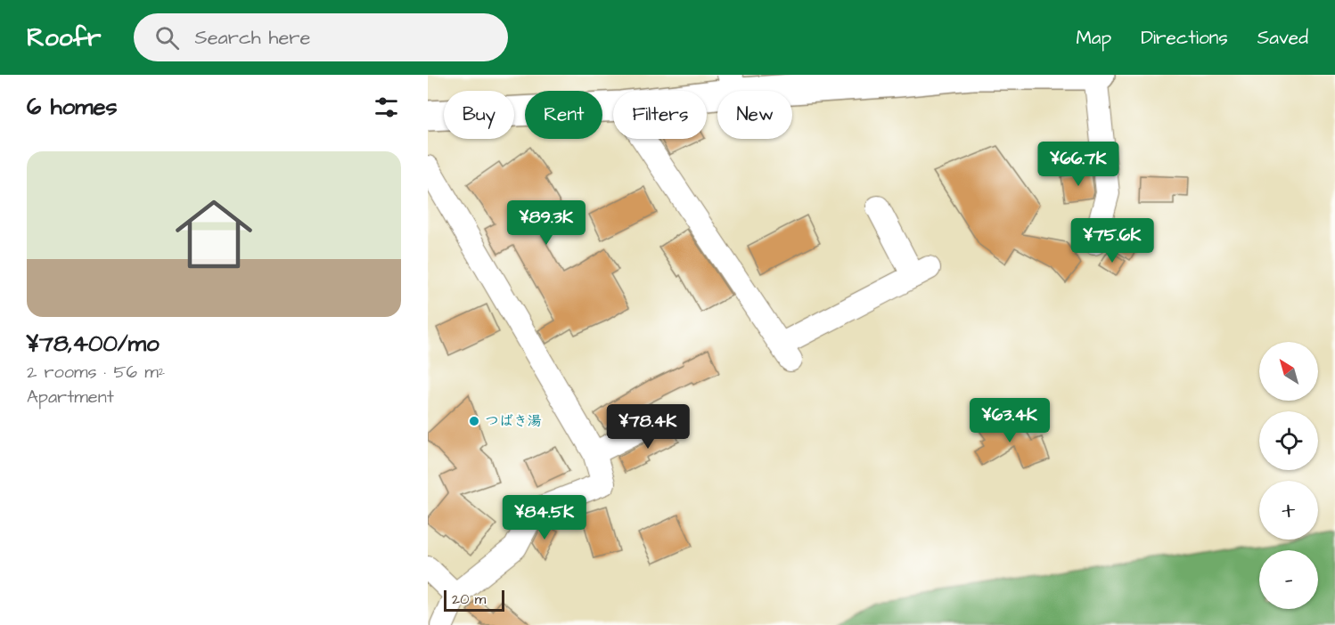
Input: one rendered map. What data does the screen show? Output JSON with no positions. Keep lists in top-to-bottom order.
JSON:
{
  "places": ["つばき湯"],
  "scale_bar": "20 m",
  "north": "top left",
  "page": {
    "header": "Roofr",
    "search": "Search here",
    "nav": ["Map", "Directions", "Saved"],
    "heading": "6 homes",
    "chip": [
      "Buy",
      "Rent",
      "Filters",
      "New"
    ],
    "list": [
      {
        "name": "¥78,400/mo",
        "note": "2 rooms · 56 m² · Apartment"
      }
    ],
    "price": [
      "¥66.7K",
      "¥89.3K",
      "¥75.6K",
      "¥63.4K",
      "¥78.4K",
      "¥84.5K"
    ],
    "map_buttons": ["+", "−"],
    "scale": "20 m"
  }
}
